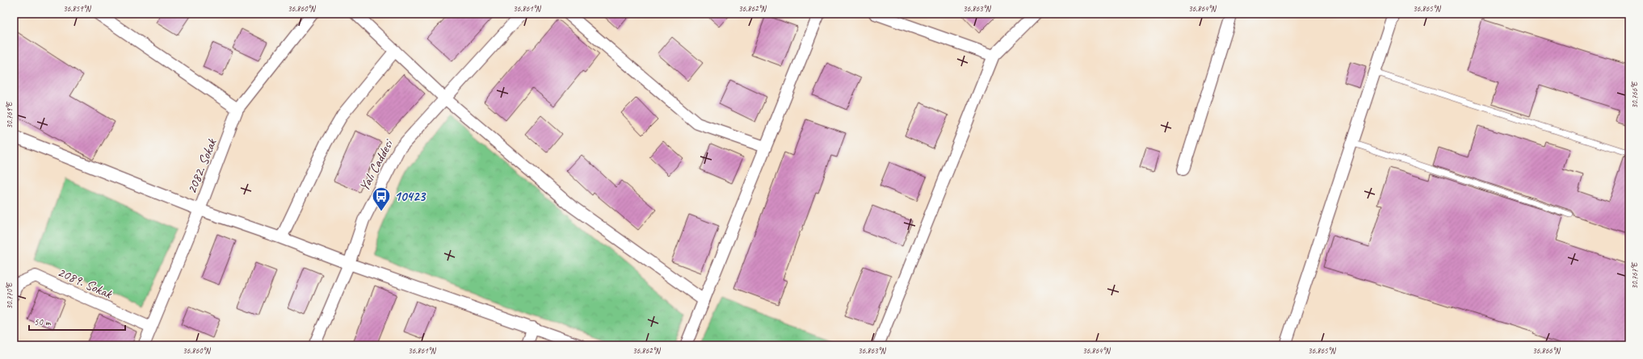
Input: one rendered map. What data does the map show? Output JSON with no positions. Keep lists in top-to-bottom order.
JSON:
{
  "streets": {
    "street": ["Yalı Caddesi", "2082. Sokak", "2089. Sokak"]
  },
  "crossings": [
    ["2082. Sokak", "2089. Sokak"]
  ],
  "places": {
    "bus stop": ["10423"]
  },
  "scale_bar": "50 m",
  "coordinates": [
    "36.859°N",
    "36.860°N",
    "36.861°N",
    "36.862°N",
    "36.863°N",
    "36.864°N",
    "36.865°N",
    "30.766°E",
    "30.769°E",
    "30.767°E",
    "30.770°E",
    "36.866°N"
  ]
}
